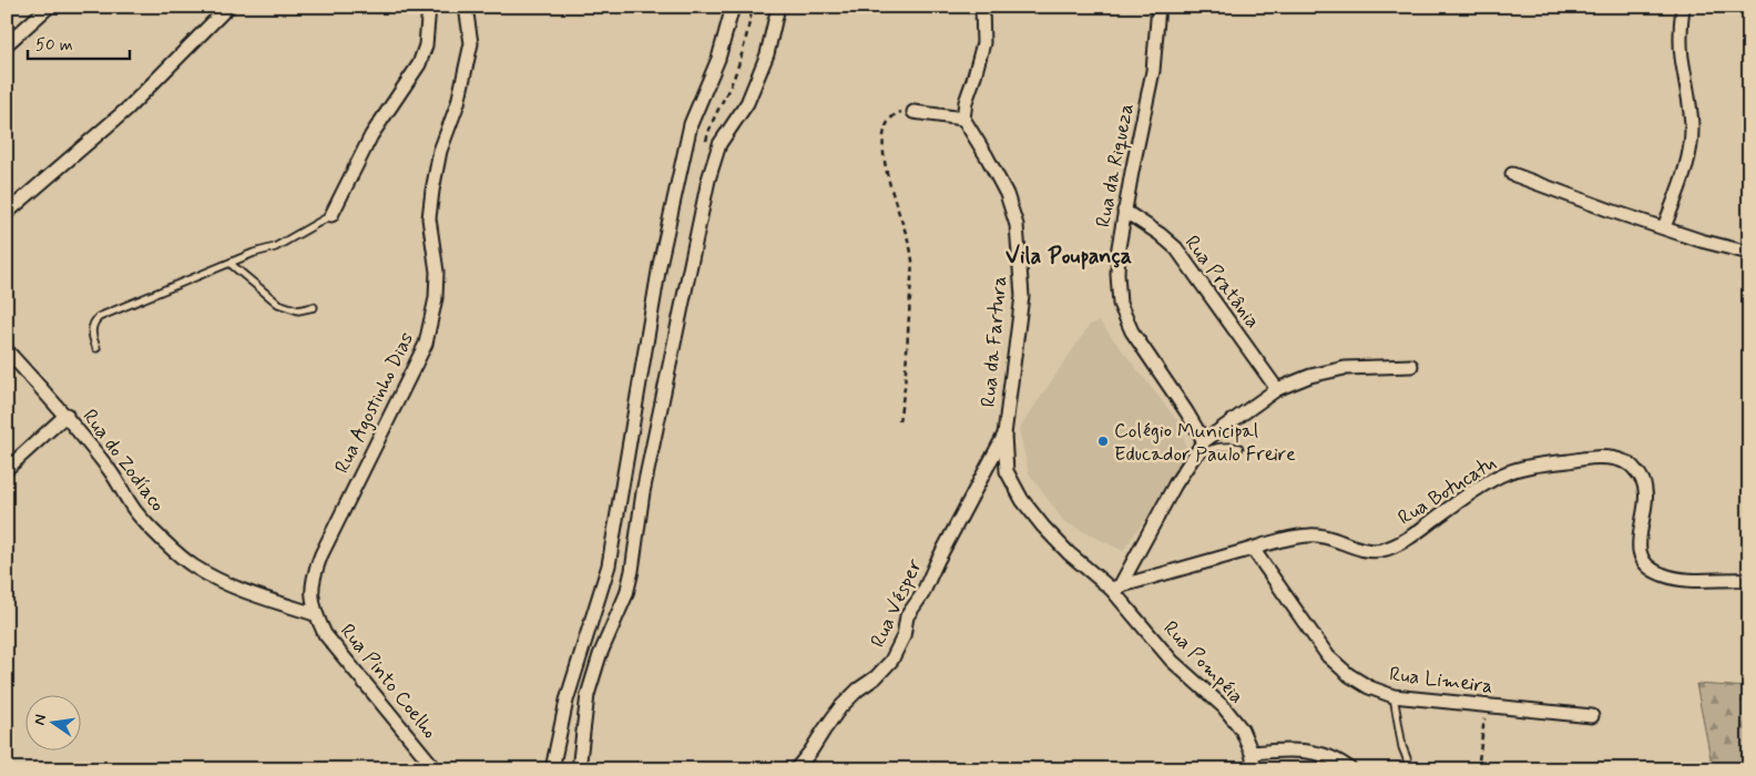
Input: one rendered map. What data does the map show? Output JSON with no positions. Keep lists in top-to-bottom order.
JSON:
{
  "streets": {
    "street": [
      "Rua da Riqueza",
      "Rua Pratânia",
      "Rua da Fartura",
      "Rua Agostinho Dias",
      "Rua do Zodíaco",
      "Rua Botucatu",
      "Rua Vésper",
      "Rua Pompéia",
      "Rua Limeira",
      "Rua Pinto Coelho"
    ]
  },
  "crossings": [
    ["Rua da Riqueza", "Rua Pratânia"],
    ["Rua da Fartura", "Rua Botucatu"],
    ["Rua da Fartura", "Rua Vésper"],
    ["Rua da Fartura", "Rua Pompéia"],
    ["Rua Agostinho Dias", "Rua do Zodíaco"],
    ["Rua Agostinho Dias", "Rua Pinto Coelho"],
    ["Rua do Zodíaco", "Rua Pinto Coelho"],
    ["Rua Botucatu", "Rua Pompéia"],
    ["Rua Botucatu", "Rua Limeira"]
  ],
  "districts": ["Vila Poupança"],
  "places": ["Colégio Municipal Educador Paulo Freire"],
  "scale_bar": "50 m",
  "north": "left"
}
